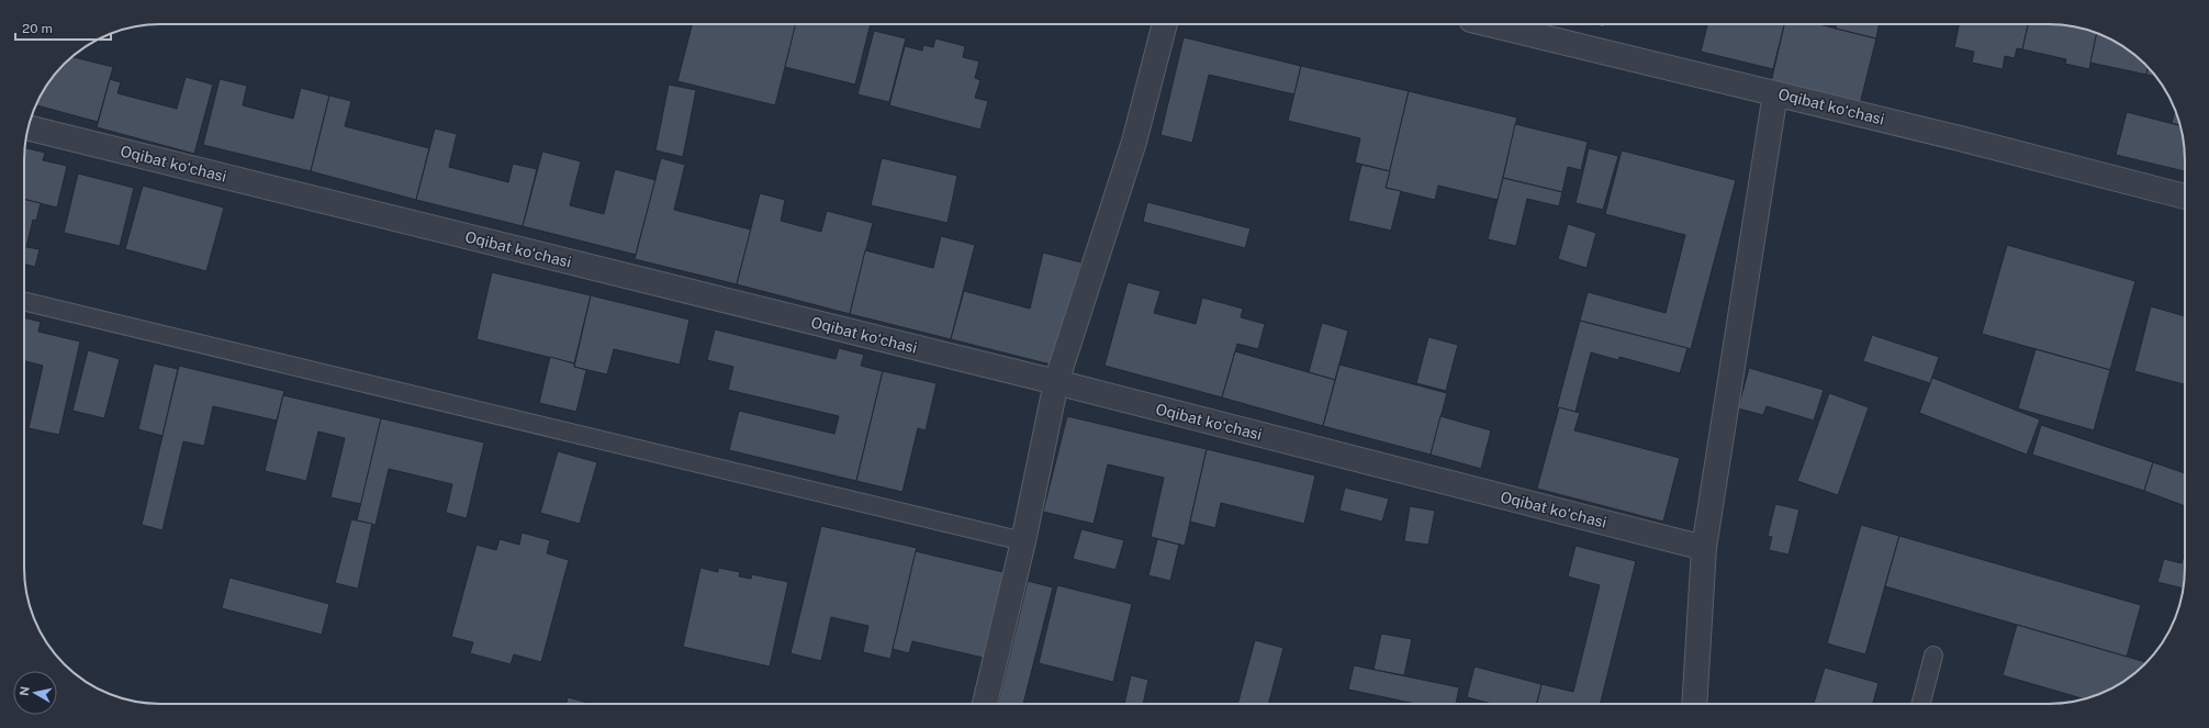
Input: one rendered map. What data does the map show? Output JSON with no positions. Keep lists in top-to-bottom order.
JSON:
{
  "streets": {
    "street": ["Oqibat koʻchasi"]
  },
  "scale_bar": "20 m",
  "north": "left"
}
